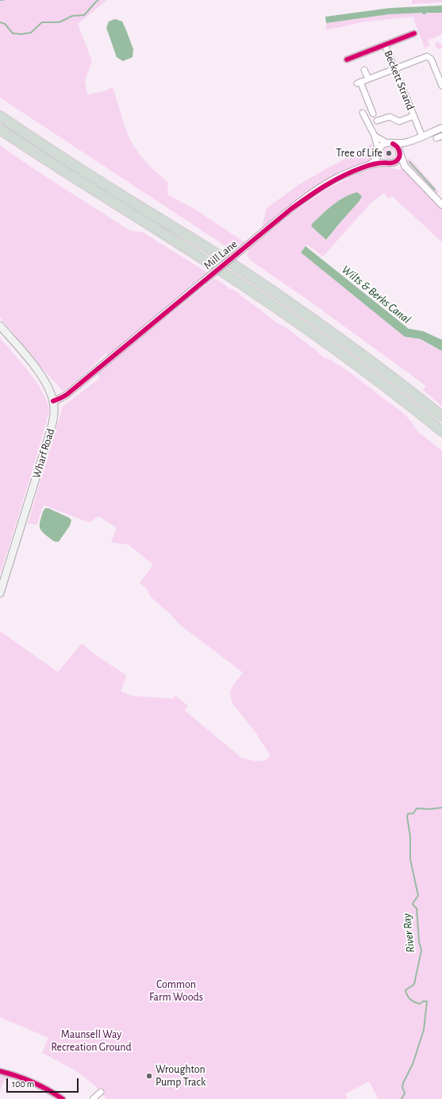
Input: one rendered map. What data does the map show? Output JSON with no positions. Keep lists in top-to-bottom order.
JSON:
{
  "streets": {
    "main road": ["Wharf Road"],
    "street": ["Beckett Strand", "Mill Lane"]
  },
  "crossings": [
    ["Mill Lane", "Wharf Road"]
  ],
  "water": ["Wilts & Berks Canal", "River Ray"],
  "parks": ["Common Farm Woods", "Maunsell Way Recreation Ground"],
  "places": ["Tree of Life", "Wroughton Pump Track"],
  "scale_bar": "100 m"
}
